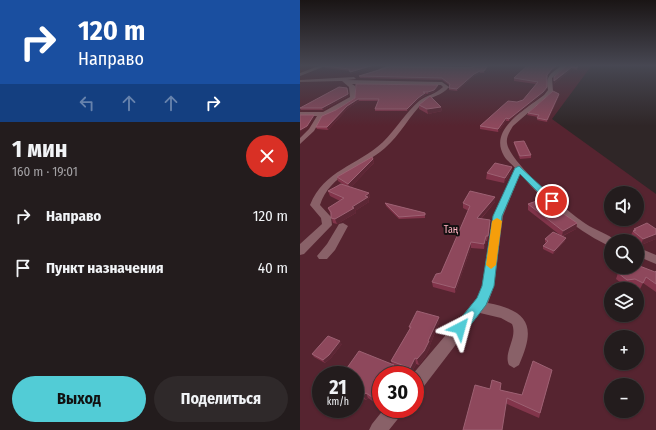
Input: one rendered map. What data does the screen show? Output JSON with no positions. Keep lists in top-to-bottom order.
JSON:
{
  "parks": ["Таң"],
  "page": {
    "turn": ["120 m", "Направо"],
    "heading": ["1 мин", "160 m · 19:01"],
    "map_buttons": ["+", "−"],
    "list": [
      {
        "name": "Направо",
        "value": "120 m"
      },
      {
        "name": "Пункт назначения",
        "value": "40 m"
      }
    ],
    "speed": "21 km/h",
    "limit": "30",
    "buttons": ["Выход", "Поделиться"]
  }
}
